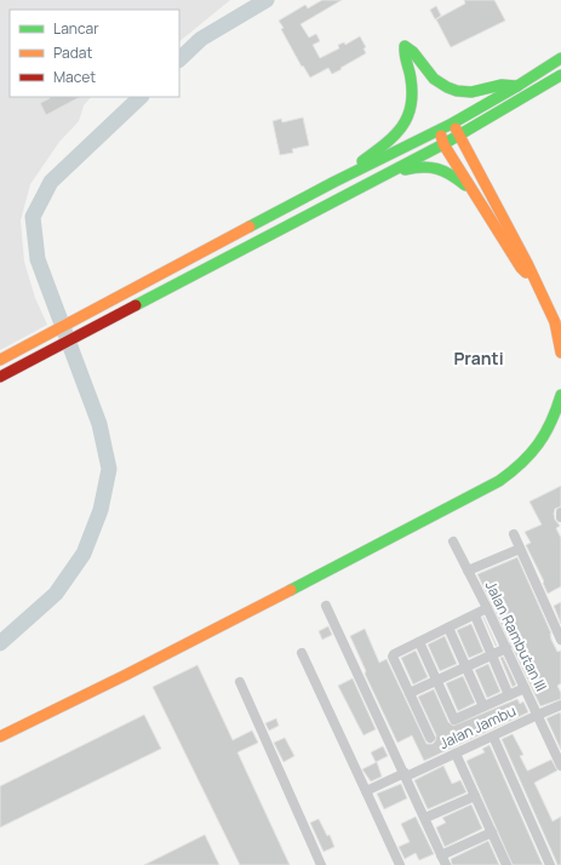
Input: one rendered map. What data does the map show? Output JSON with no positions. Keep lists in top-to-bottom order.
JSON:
{
  "streets": {
    "street": ["Jalan Rambutan III", "Jalan Jambu"]
  },
  "crossings": [
    ["Jalan Rambutan III", "Jalan Jambu"]
  ],
  "districts": ["Pranti"],
  "legend": ["Lancar", "Padat", "Macet"]
}
